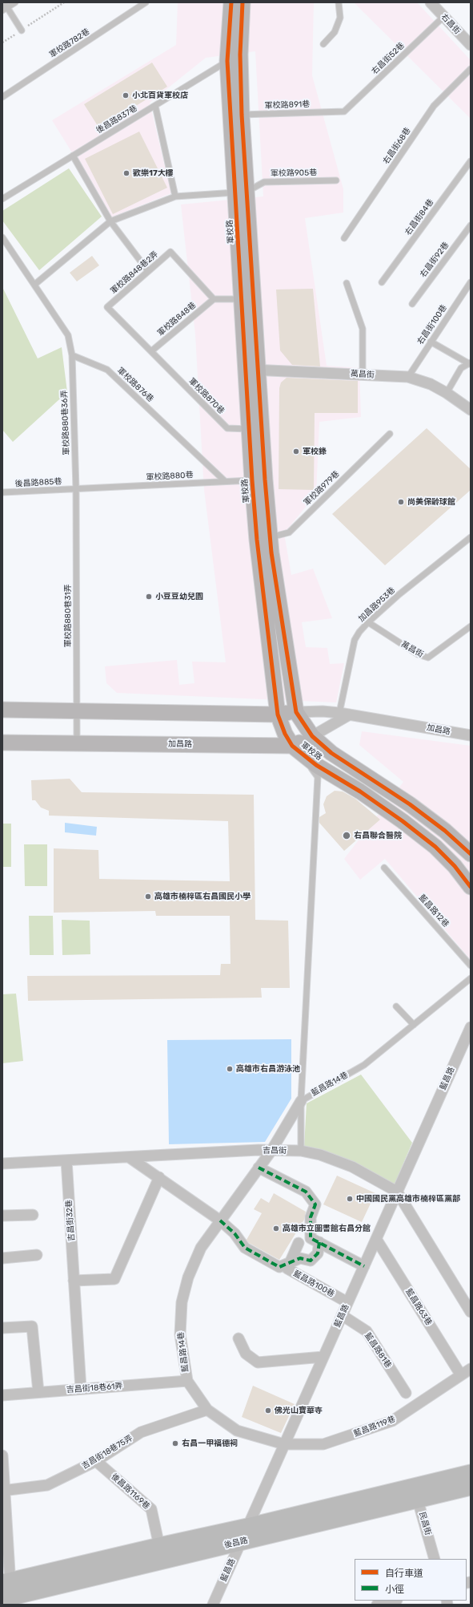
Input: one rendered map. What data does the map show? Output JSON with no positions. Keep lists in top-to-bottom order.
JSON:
{
  "streets": {
    "main road": ["後昌路"],
    "street": [
      "右昌街",
      "軍校路",
      "萬昌街",
      "加昌路",
      "藍昌路",
      "藍昌路14巷",
      "吉昌街",
      "吉昌街32巷",
      "藍昌路100巷",
      "藍昌路63巷",
      "藍昌路81巷",
      "吉昌街18巷61弄",
      "藍昌路119巷",
      "吉昌街18巷75弄",
      "後昌路1169巷",
      "民昌街"
    ],
    "lane": [
      "軍校路782巷",
      "右昌街52巷",
      "軍校路891巷",
      "後昌路837巷",
      "右昌街68巷",
      "軍校路905巷",
      "右昌街84巷",
      "右昌街92巷",
      "軍校路848巷2弄",
      "軍校路848巷",
      "右昌街100巷",
      "軍校路876巷",
      "軍校路870巷",
      "軍校路880巷36弄",
      "軍校路880巷",
      "後昌路885巷",
      "軍校路979巷",
      "加昌路953巷",
      "軍校路880巷31弄",
      "藍昌路12巷"
    ]
  },
  "crossings": [
    ["右昌街", "右昌街52巷"],
    ["右昌街52巷", "軍校路891巷"],
    ["軍校路891巷", "軍校路"],
    ["後昌路837巷", "軍校路"],
    ["軍校路905巷", "軍校路"],
    ["軍校路", "萬昌街"],
    ["軍校路", "軍校路870巷"],
    ["軍校路", "軍校路880巷"],
    ["軍校路", "軍校路979巷"],
    ["軍校路", "加昌路"],
    ["軍校路848巷2弄", "軍校路848巷"],
    ["軍校路848巷2弄", "軍校路870巷"],
    ["軍校路848巷", "軍校路870巷"],
    ["右昌街100巷", "萬昌街"],
    ["萬昌街", "加昌路953巷"],
    ["軍校路876巷", "軍校路880巷36弄"],
    ["軍校路876巷", "軍校路880巷"],
    ["軍校路880巷36弄", "軍校路880巷"],
    ["軍校路880巷36弄", "後昌路885巷"],
    ["軍校路880巷36弄", "軍校路880巷31弄"],
    ["軍校路880巷", "後昌路885巷"],
    ["軍校路880巷", "軍校路880巷31弄"],
    ["後昌路885巷", "軍校路880巷31弄"],
    ["加昌路953巷", "加昌路"],
    ["軍校路880巷31弄", "加昌路"],
    ["藍昌路", "吉昌街"],
    ["藍昌路", "藍昌路100巷"],
    ["藍昌路", "藍昌路63巷"],
    ["藍昌路", "藍昌路81巷"],
    ["藍昌路", "藍昌路119巷"],
    ["藍昌路", "後昌路"],
    ["藍昌路14巷", "吉昌街"],
    ["藍昌路14巷", "吉昌街18巷61弄"],
    ["藍昌路14巷", "藍昌路119巷"],
    ["藍昌路14巷", "吉昌街18巷75弄"],
    ["吉昌街", "吉昌街32巷"],
    ["吉昌街32巷", "吉昌街18巷61弄"],
    ["藍昌路63巷", "藍昌路119巷"],
    ["藍昌路119巷", "吉昌街18巷75弄"],
    ["吉昌街18巷75弄", "後昌路1169巷"],
    ["後昌路1169巷", "後昌路"],
    ["民昌街", "後昌路"]
  ],
  "places": [
    "小北百貨軍校店",
    "歡樂17大樓",
    "軍校錄",
    "尚美保齡球館",
    "小豆豆幼兒園",
    "右昌聯合醫院",
    "高雄市楠梓區右昌國民小學",
    "高雄市右昌游泳池",
    "中國國民黨高雄市楠梓區黨部",
    "高雄市立圖書館右昌分館",
    "佛光山寶華寺",
    "右昌一甲福德祠"
  ],
  "legend": ["自行車道", "小徑"]
}
